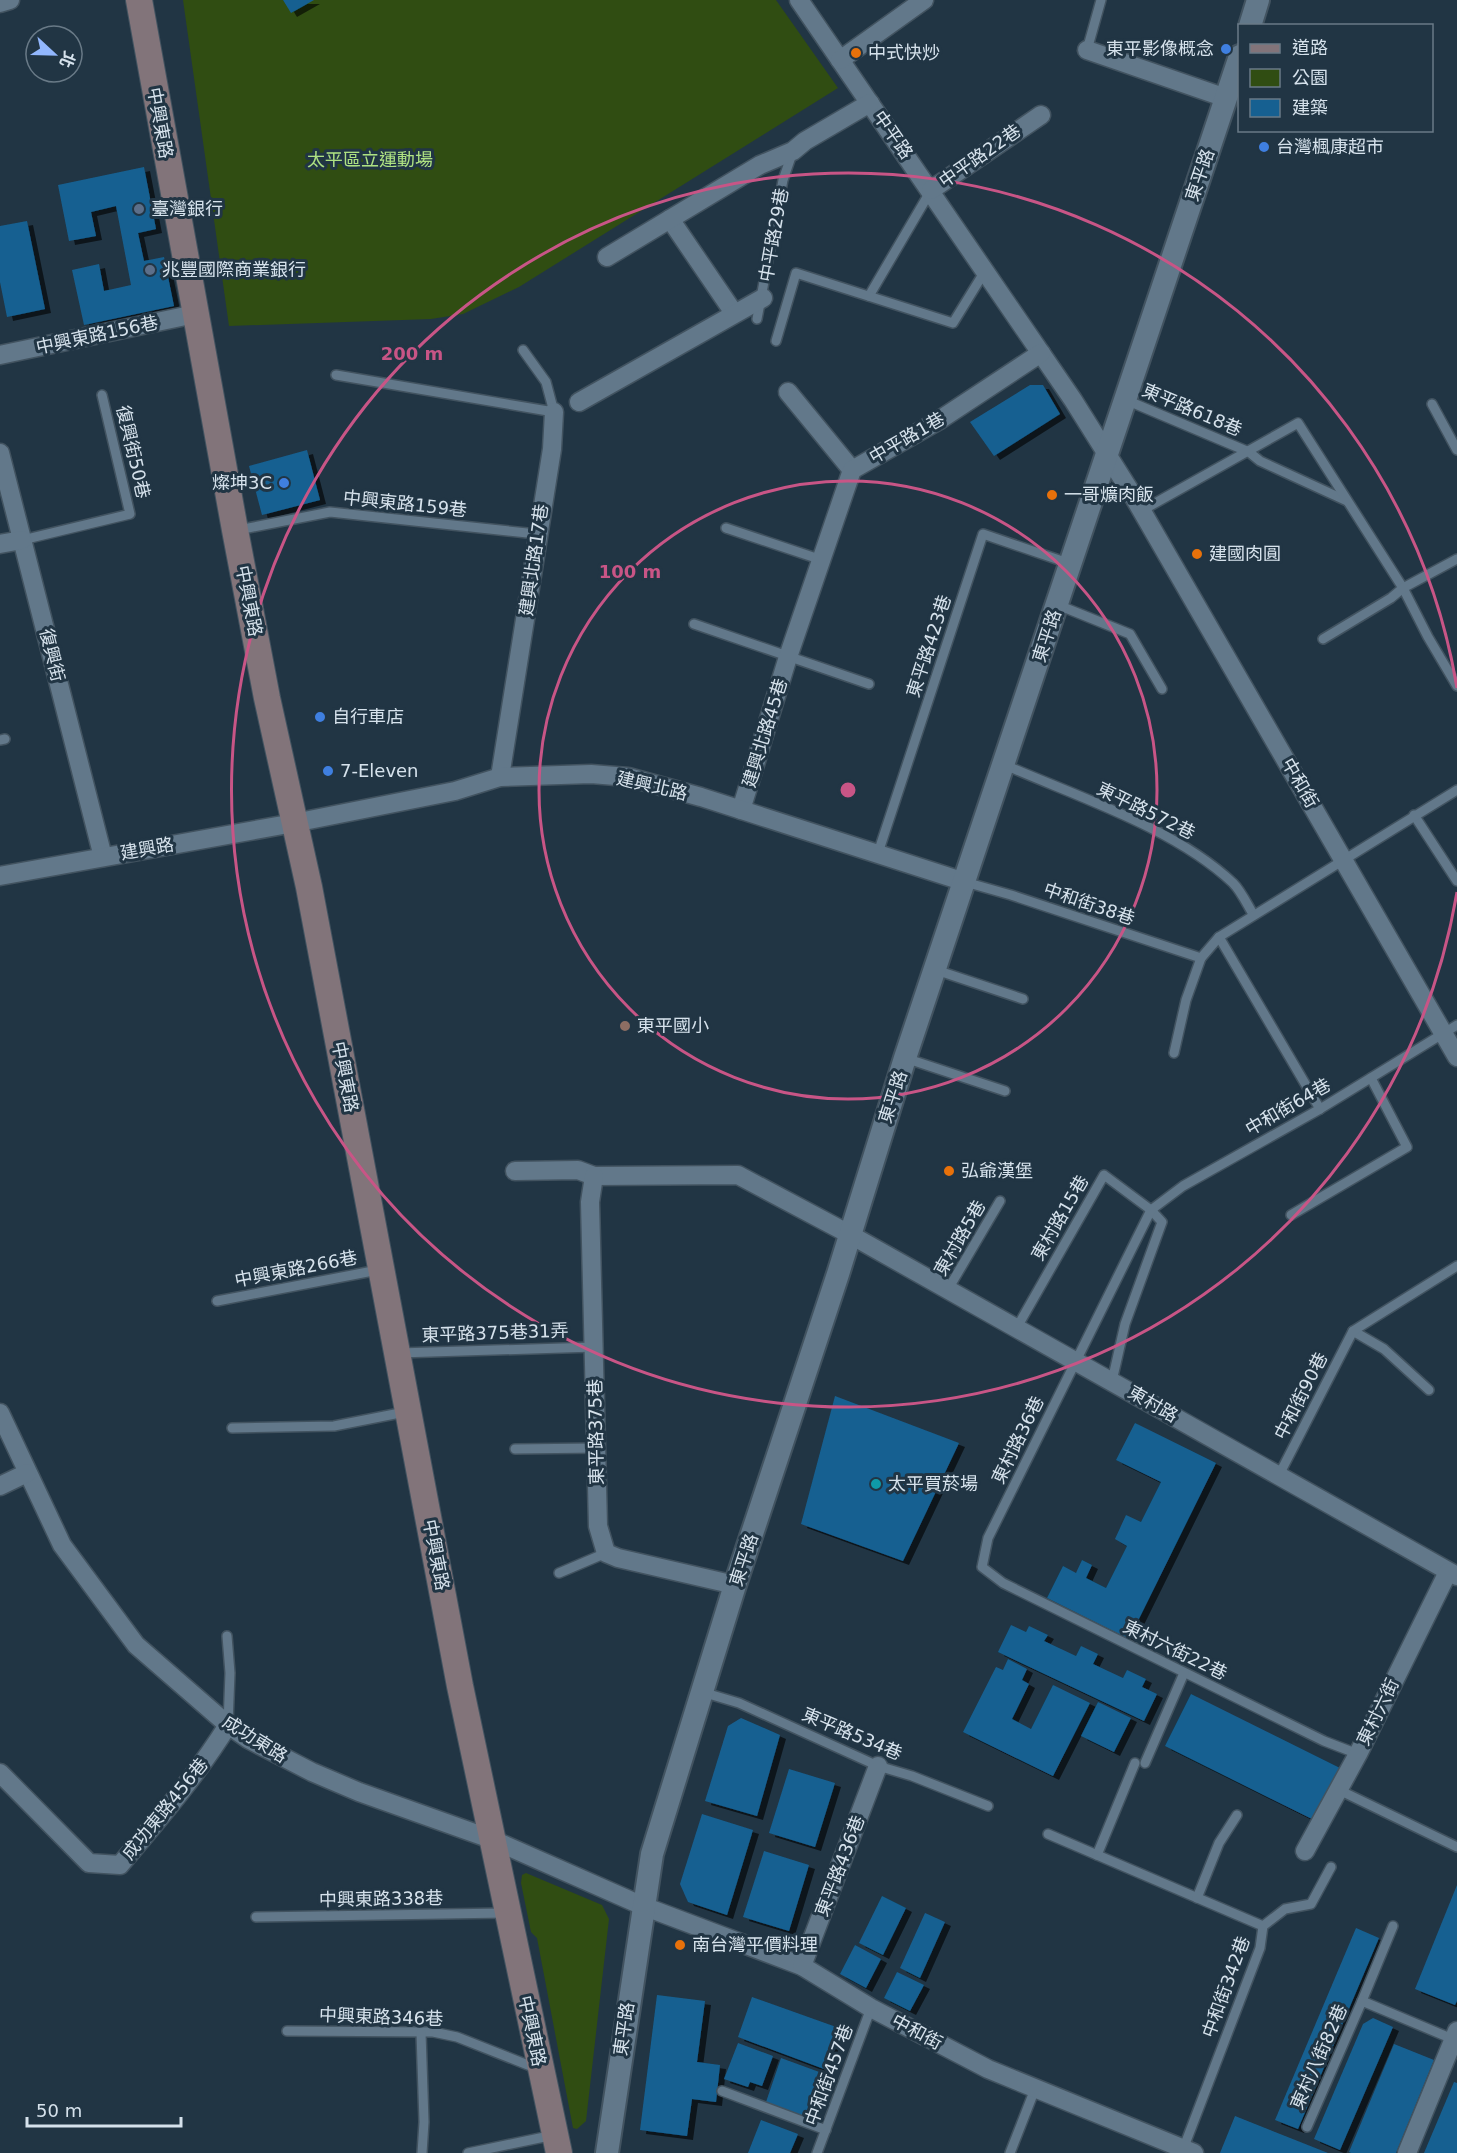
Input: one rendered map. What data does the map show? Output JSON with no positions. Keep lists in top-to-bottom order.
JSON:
{
  "streets": {
    "main road": ["中興東路"],
    "street": [
      "中平路",
      "中平路22巷",
      "東平路",
      "中平路29巷",
      "中興東路156巷",
      "中平路1巷",
      "建興北路17巷",
      "復興街",
      "建興北路45巷",
      "中和街",
      "建興北路",
      "建興路",
      "東村路",
      "東平路375巷",
      "東村六街",
      "成功東路",
      "成功東路456巷",
      "東平路436巷"
    ],
    "lane": [
      "東平路618巷",
      "復興街50巷",
      "中興東路159巷",
      "東平路423巷",
      "東平路572巷",
      "中和街38巷",
      "中和街64巷",
      "東村路15巷",
      "東村路5巷",
      "中興東路266巷",
      "東平路375巷31弄",
      "中和街90巷",
      "東村路36巷",
      "東村六街22巷",
      "東平路534巷",
      "中興東路338巷",
      "中和街342巷",
      "中興東路346巷",
      "東村八街82巷",
      "中和街457巷"
    ]
  },
  "crossings": [
    ["中興東路", "中興東路156巷"],
    ["中興東路", "中興東路159巷"],
    ["中興東路", "建興北路"],
    ["中興東路", "建興路"],
    ["中興東路", "中興東路266巷"],
    ["中興東路", "東平路375巷31弄"],
    ["中興東路", "成功東路"],
    ["中興東路", "中興東路338巷"],
    ["中興東路", "中興東路346巷"],
    ["中平路", "中平路22巷"],
    ["中平路", "東平路"],
    ["中平路", "中平路29巷"],
    ["中平路", "中平路1巷"],
    ["中平路", "中和街"],
    ["東平路", "東平路618巷"],
    ["東平路", "東平路423巷"],
    ["東平路", "中和街"],
    ["東平路", "建興北路"],
    ["東平路", "東平路572巷"],
    ["東平路", "中和街38巷"],
    ["東平路", "東村路"],
    ["東平路", "東平路534巷"],
    ["東平路", "成功東路"],
    ["中平路1巷", "建興北路45巷"],
    ["復興街50巷", "復興街"],
    ["中興東路159巷", "建興北路17巷"],
    ["建興北路17巷", "建興北路"],
    ["東平路423巷", "建興北路"],
    ["復興街", "建興路"],
    ["建興北路45巷", "建興北路"],
    ["中和街", "中和街64巷"],
    ["中和街", "成功東路"],
    ["中和街", "東平路436巷"],
    ["中和街", "中和街342巷"],
    ["中和街", "中和街457巷"],
    ["建興北路", "建興路"],
    ["建興北路", "中和街38巷"],
    ["中和街64巷", "東村路15巷"],
    ["中和街64巷", "東村路"],
    ["中和街64巷", "東村路36巷"],
    ["東村路15巷", "東村路"],
    ["東村路5巷", "東村路"],
    ["東平路375巷31弄", "東平路375巷"],
    ["中和街90巷", "東村路"],
    ["東村路", "東村路36巷"],
    ["東村路", "東村六街"],
    ["東村路36巷", "東村六街22巷"],
    ["東村六街22巷", "東村六街"],
    ["東平路534巷", "東平路436巷"],
    ["成功東路", "成功東路456巷"]
  ],
  "parks": ["太平區立運動場"],
  "places": [
    "東平影像概念",
    "中式快炒",
    "台灣楓康超市",
    "臺灣銀行",
    "兆豐國際商業銀行",
    "燦坤3C",
    "一哥爌肉飯",
    "建國肉圓",
    "自行車店",
    "7-Eleven",
    "東平國小",
    "弘爺漢堡",
    "太平買菸場",
    "南台灣平價料理"
  ],
  "legend": ["道路", "公園", "建築"],
  "scale_bar": "50 m",
  "north": "right",
  "rings": ["200 m", "100 m"]
}
